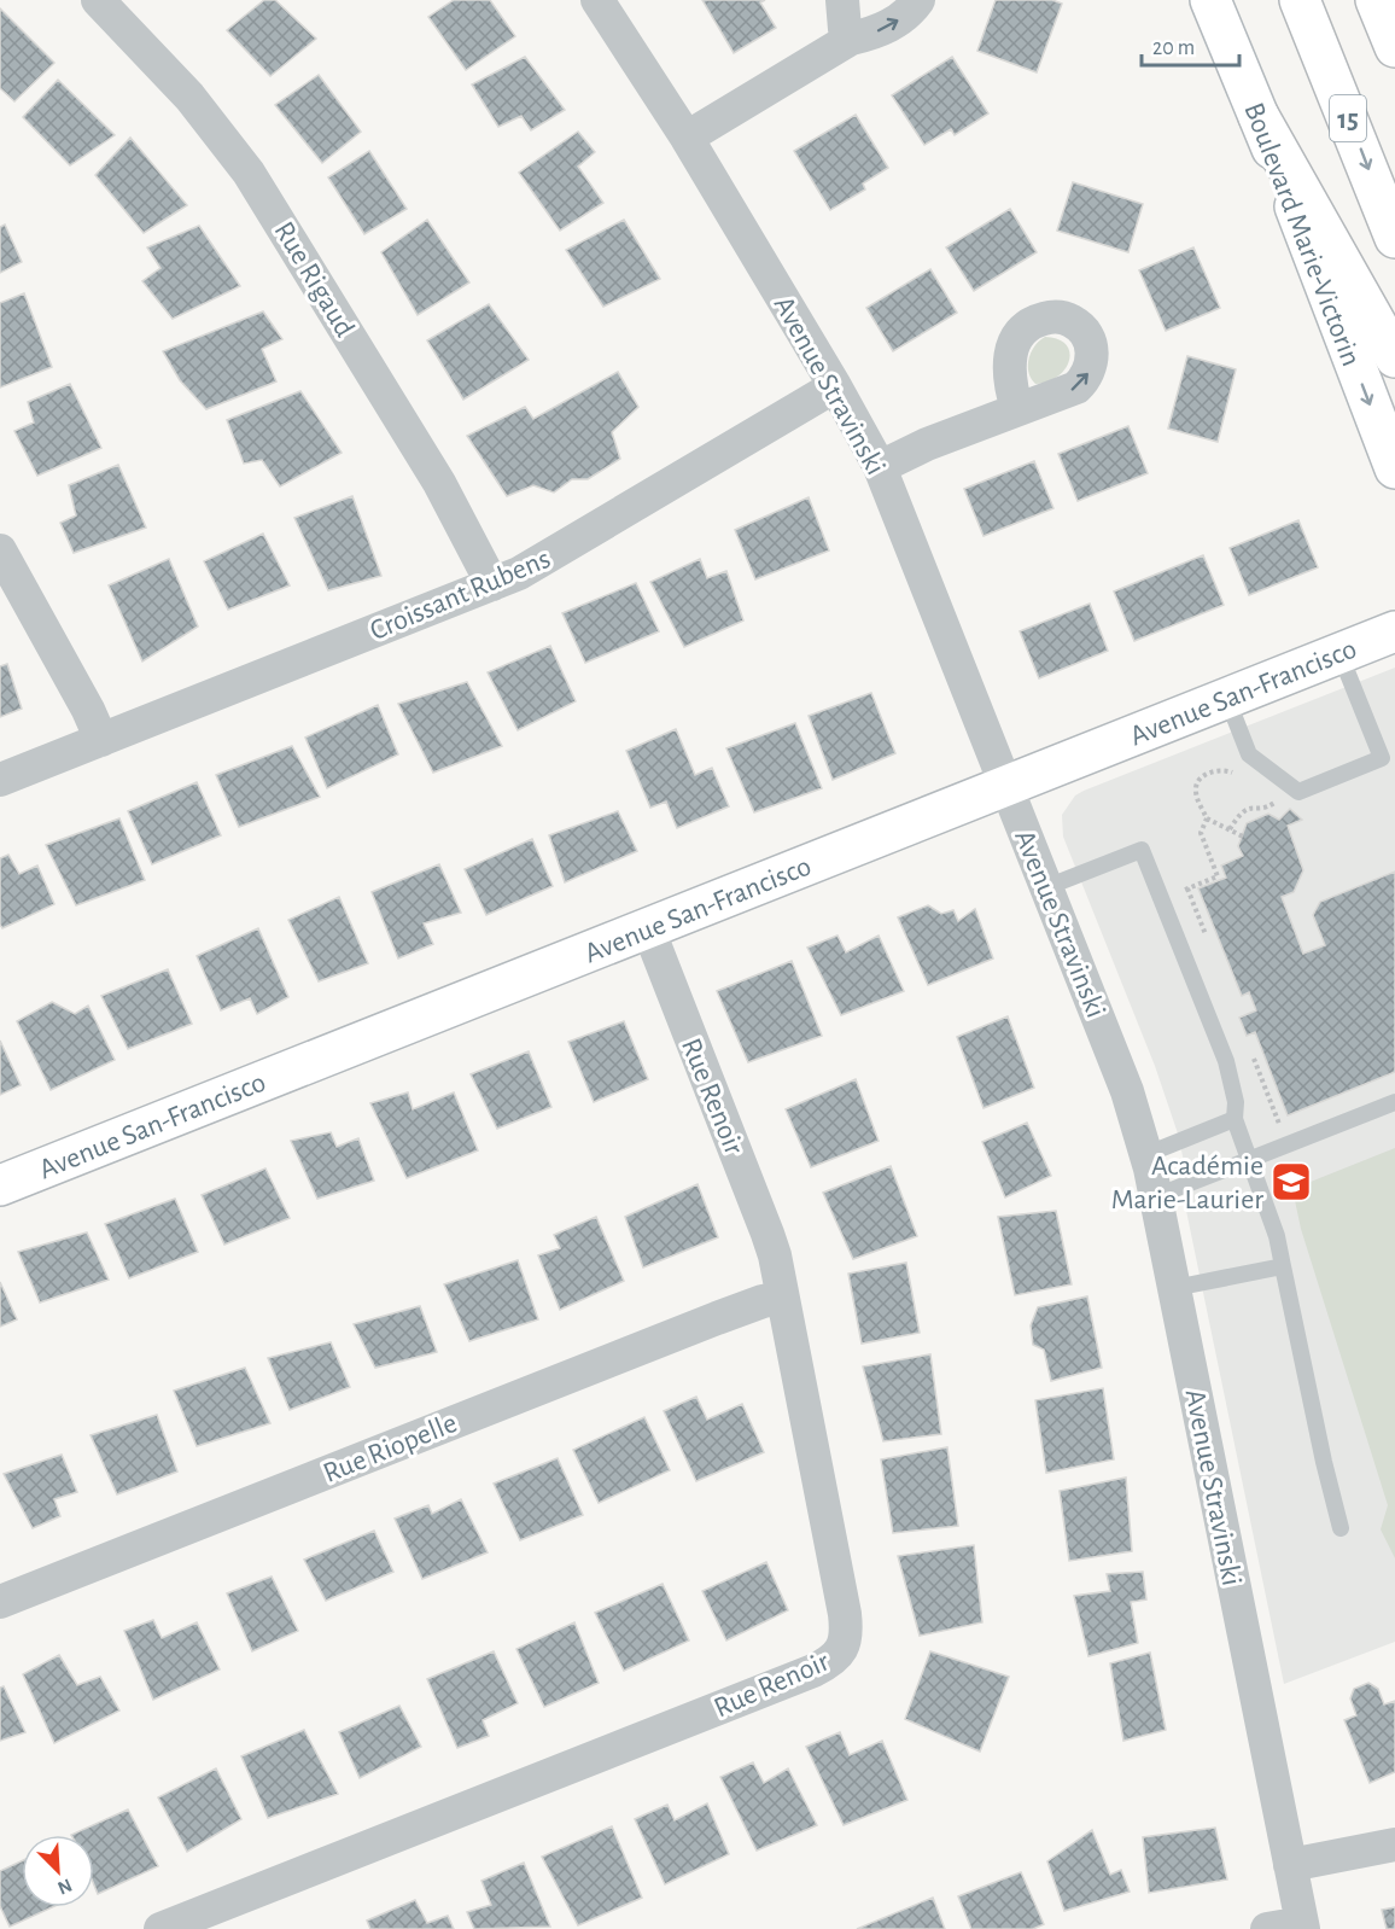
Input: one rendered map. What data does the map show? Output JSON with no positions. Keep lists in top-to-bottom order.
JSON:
{
  "streets": {
    "main road": ["15", "Boulevard Marie-Victorin", "Avenue San-Francisco"],
    "street": [
      "Rue Rigaud",
      "Avenue Stravinski",
      "Croissant Rubens",
      "Rue Renoir",
      "Rue Riopelle"
    ]
  },
  "crossings": [
    ["Rue Rigaud", "Croissant Rubens"],
    ["Avenue Stravinski", "Croissant Rubens"],
    ["Avenue Stravinski", "Avenue San-Francisco"],
    ["Avenue San-Francisco", "Rue Renoir"],
    ["Rue Renoir", "Rue Riopelle"]
  ],
  "places": {
    "school or university": ["Académie Marie-Laurier"]
  },
  "scale_bar": "20 m",
  "north": "bottom right"
}
